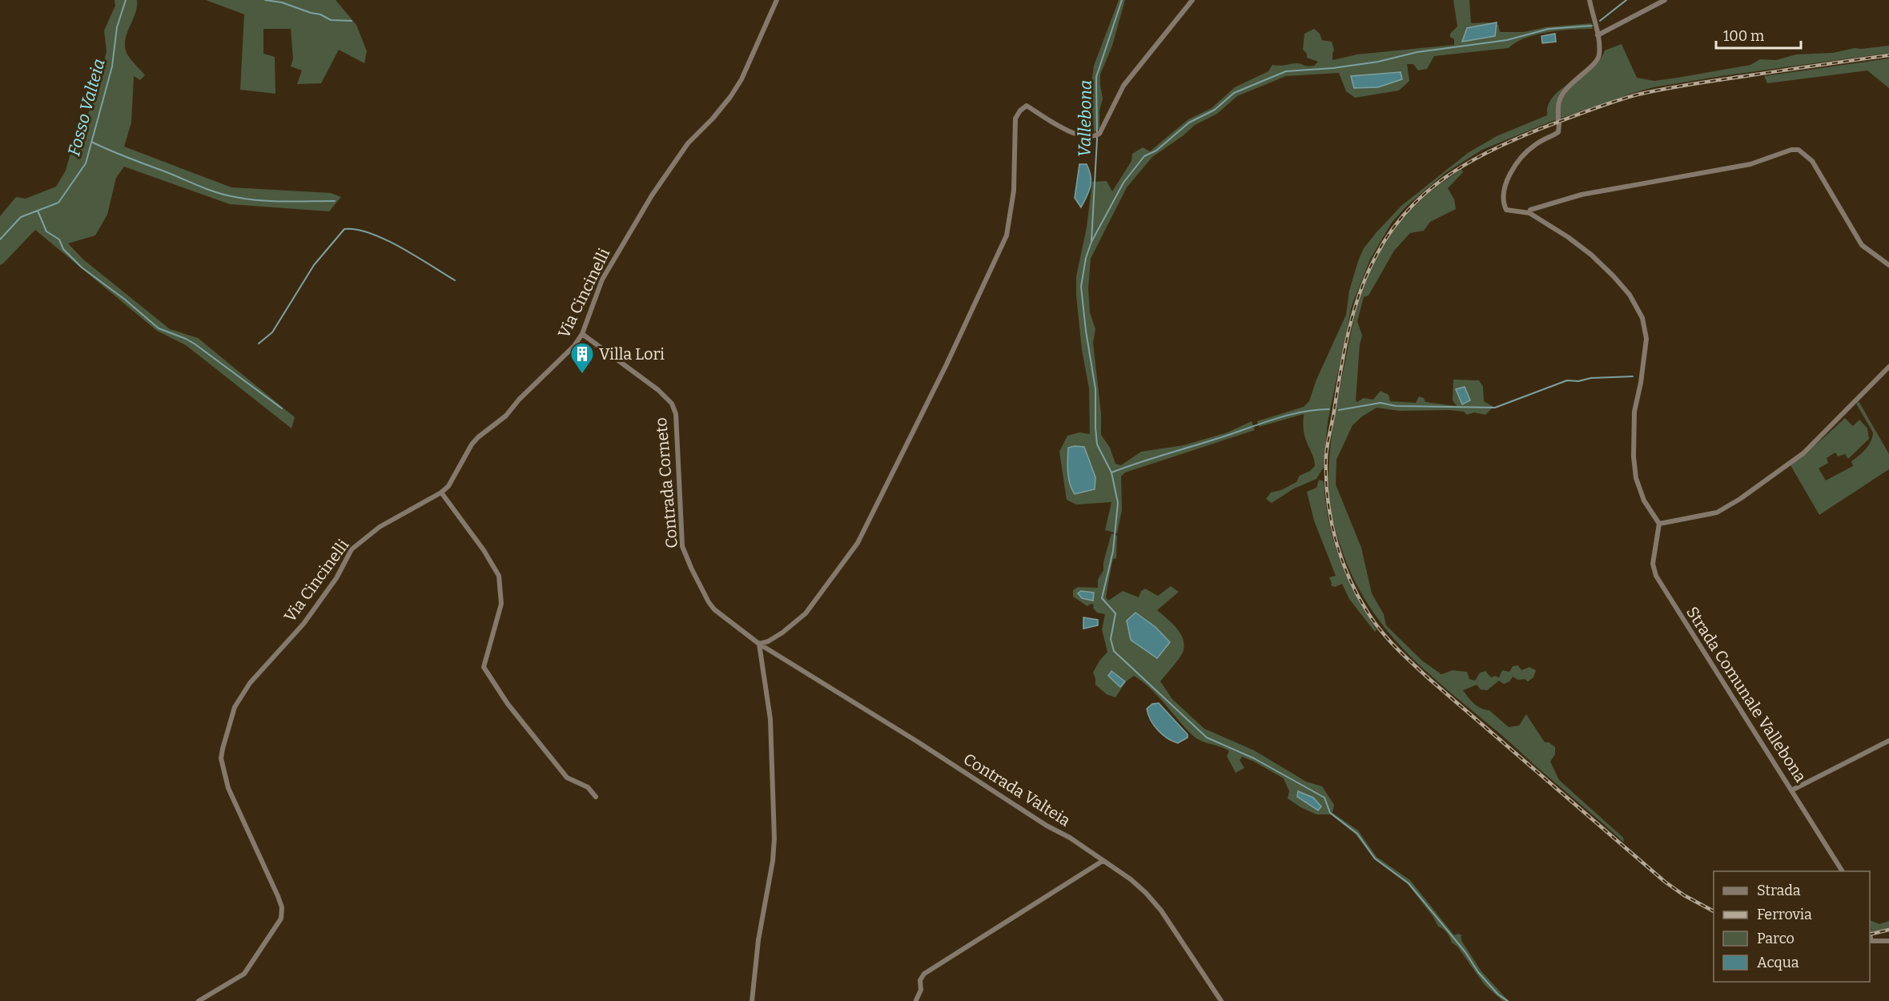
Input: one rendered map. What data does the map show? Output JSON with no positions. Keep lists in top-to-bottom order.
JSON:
{
  "streets": {
    "street": [
      "Via Cincinelli",
      "Contrada Corneto",
      "Strada Comunale Vallebona",
      "Contrada Valteia"
    ]
  },
  "crossings": [
    ["Via Cincinelli", "Contrada Corneto"],
    ["Contrada Corneto", "Contrada Valteia"]
  ],
  "water": ["Fosso Valteia", "Vallebona"],
  "places": {
    "building": ["Villa Lori"]
  },
  "legend": [
    "Strada",
    "Ferrovia",
    "Parco",
    "Acqua"
  ],
  "scale_bar": "100 m"
}
